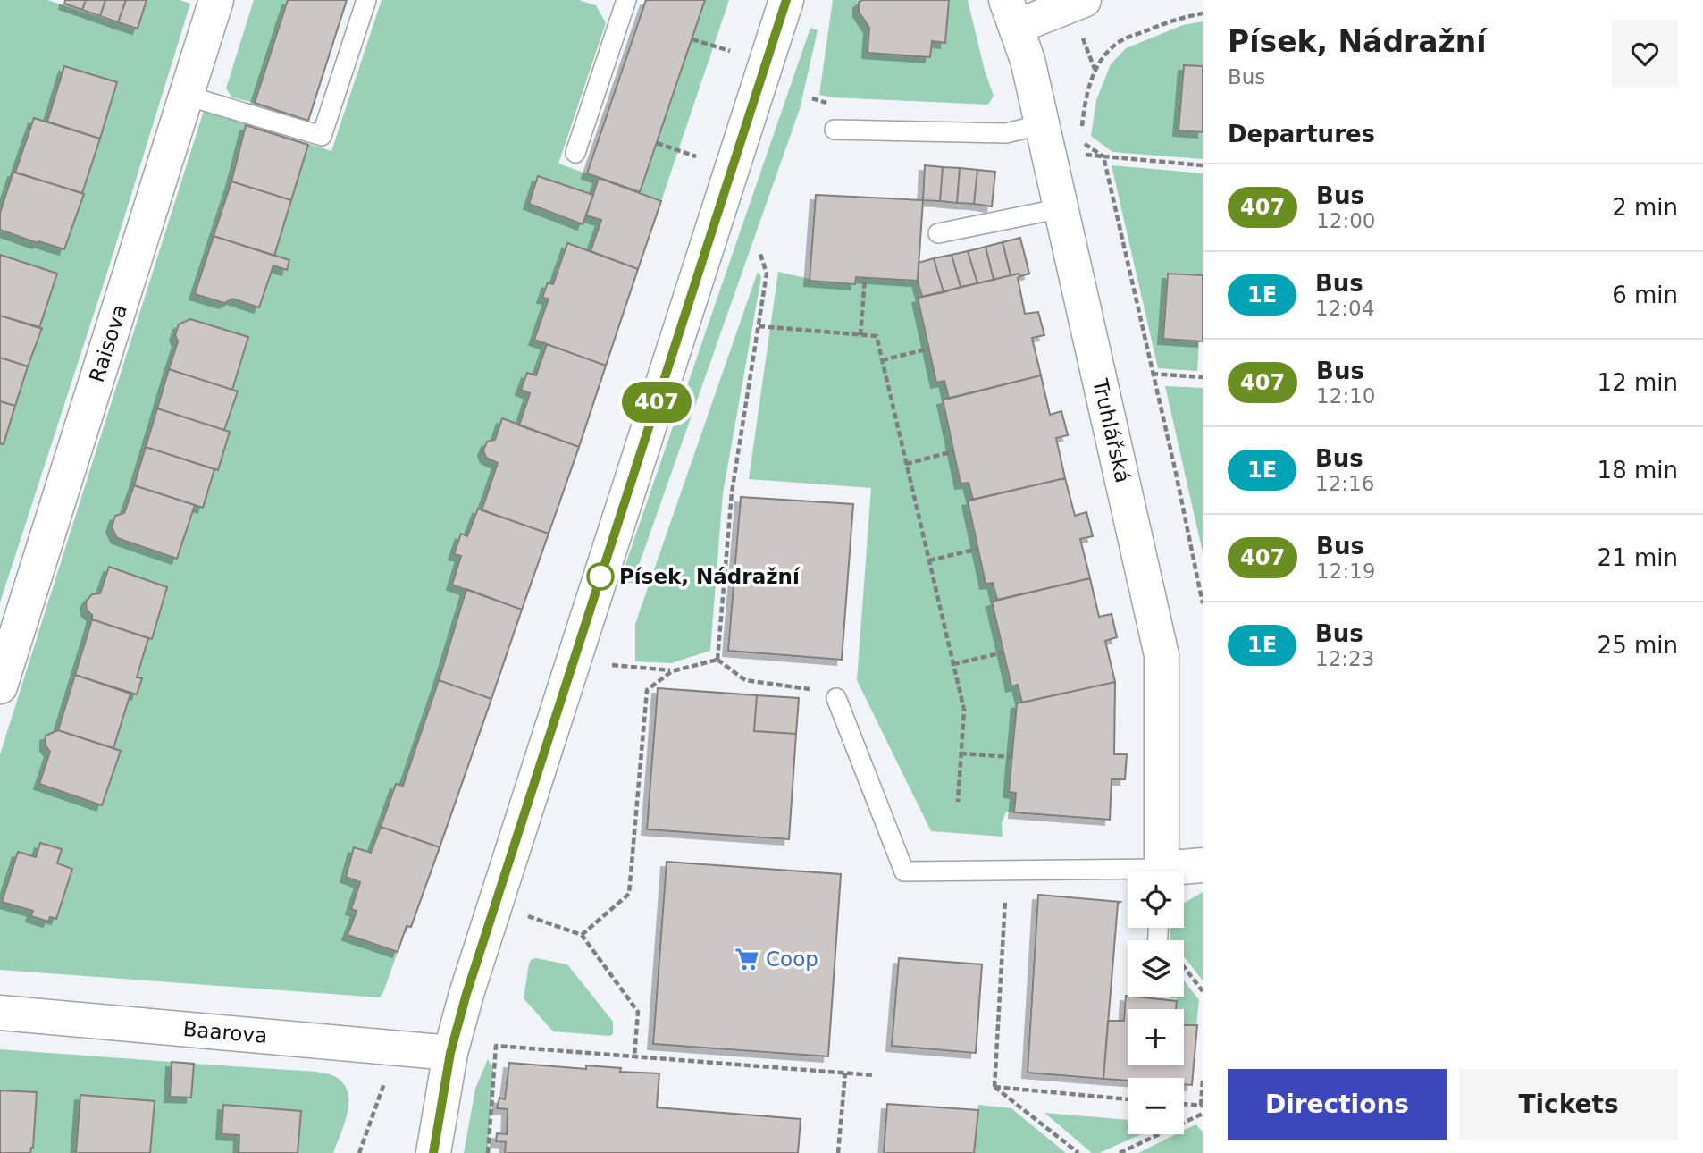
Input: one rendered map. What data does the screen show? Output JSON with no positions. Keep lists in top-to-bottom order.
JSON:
{
  "streets": {
    "street": ["Raisova", "Truhlářská", "Baarova"]
  },
  "places": {
    "other": ["Písek, Nádražní"],
    "supermarket": ["Coop"]
  },
  "lines": ["bus line 407"],
  "page": {
    "on_map": "407",
    "heading": [
      ["Písek, Nádražní", "Bus"],
      "Departures"
    ],
    "list": [
      {
        "mark": "407",
        "name": "Bus",
        "note": "12:00",
        "value": "2 min"
      },
      {
        "mark": "1E",
        "name": "Bus",
        "note": "12:04",
        "value": "6 min"
      },
      {
        "mark": "407",
        "name": "Bus",
        "note": "12:10",
        "value": "12 min"
      },
      {
        "mark": "1E",
        "name": "Bus",
        "note": "12:16",
        "value": "18 min"
      },
      {
        "mark": "407",
        "name": "Bus",
        "note": "12:19",
        "value": "21 min"
      },
      {
        "mark": "1E",
        "name": "Bus",
        "note": "12:23",
        "value": "25 min"
      }
    ],
    "map_buttons": ["+", "−"],
    "buttons": ["Directions", "Tickets"]
  }
}
